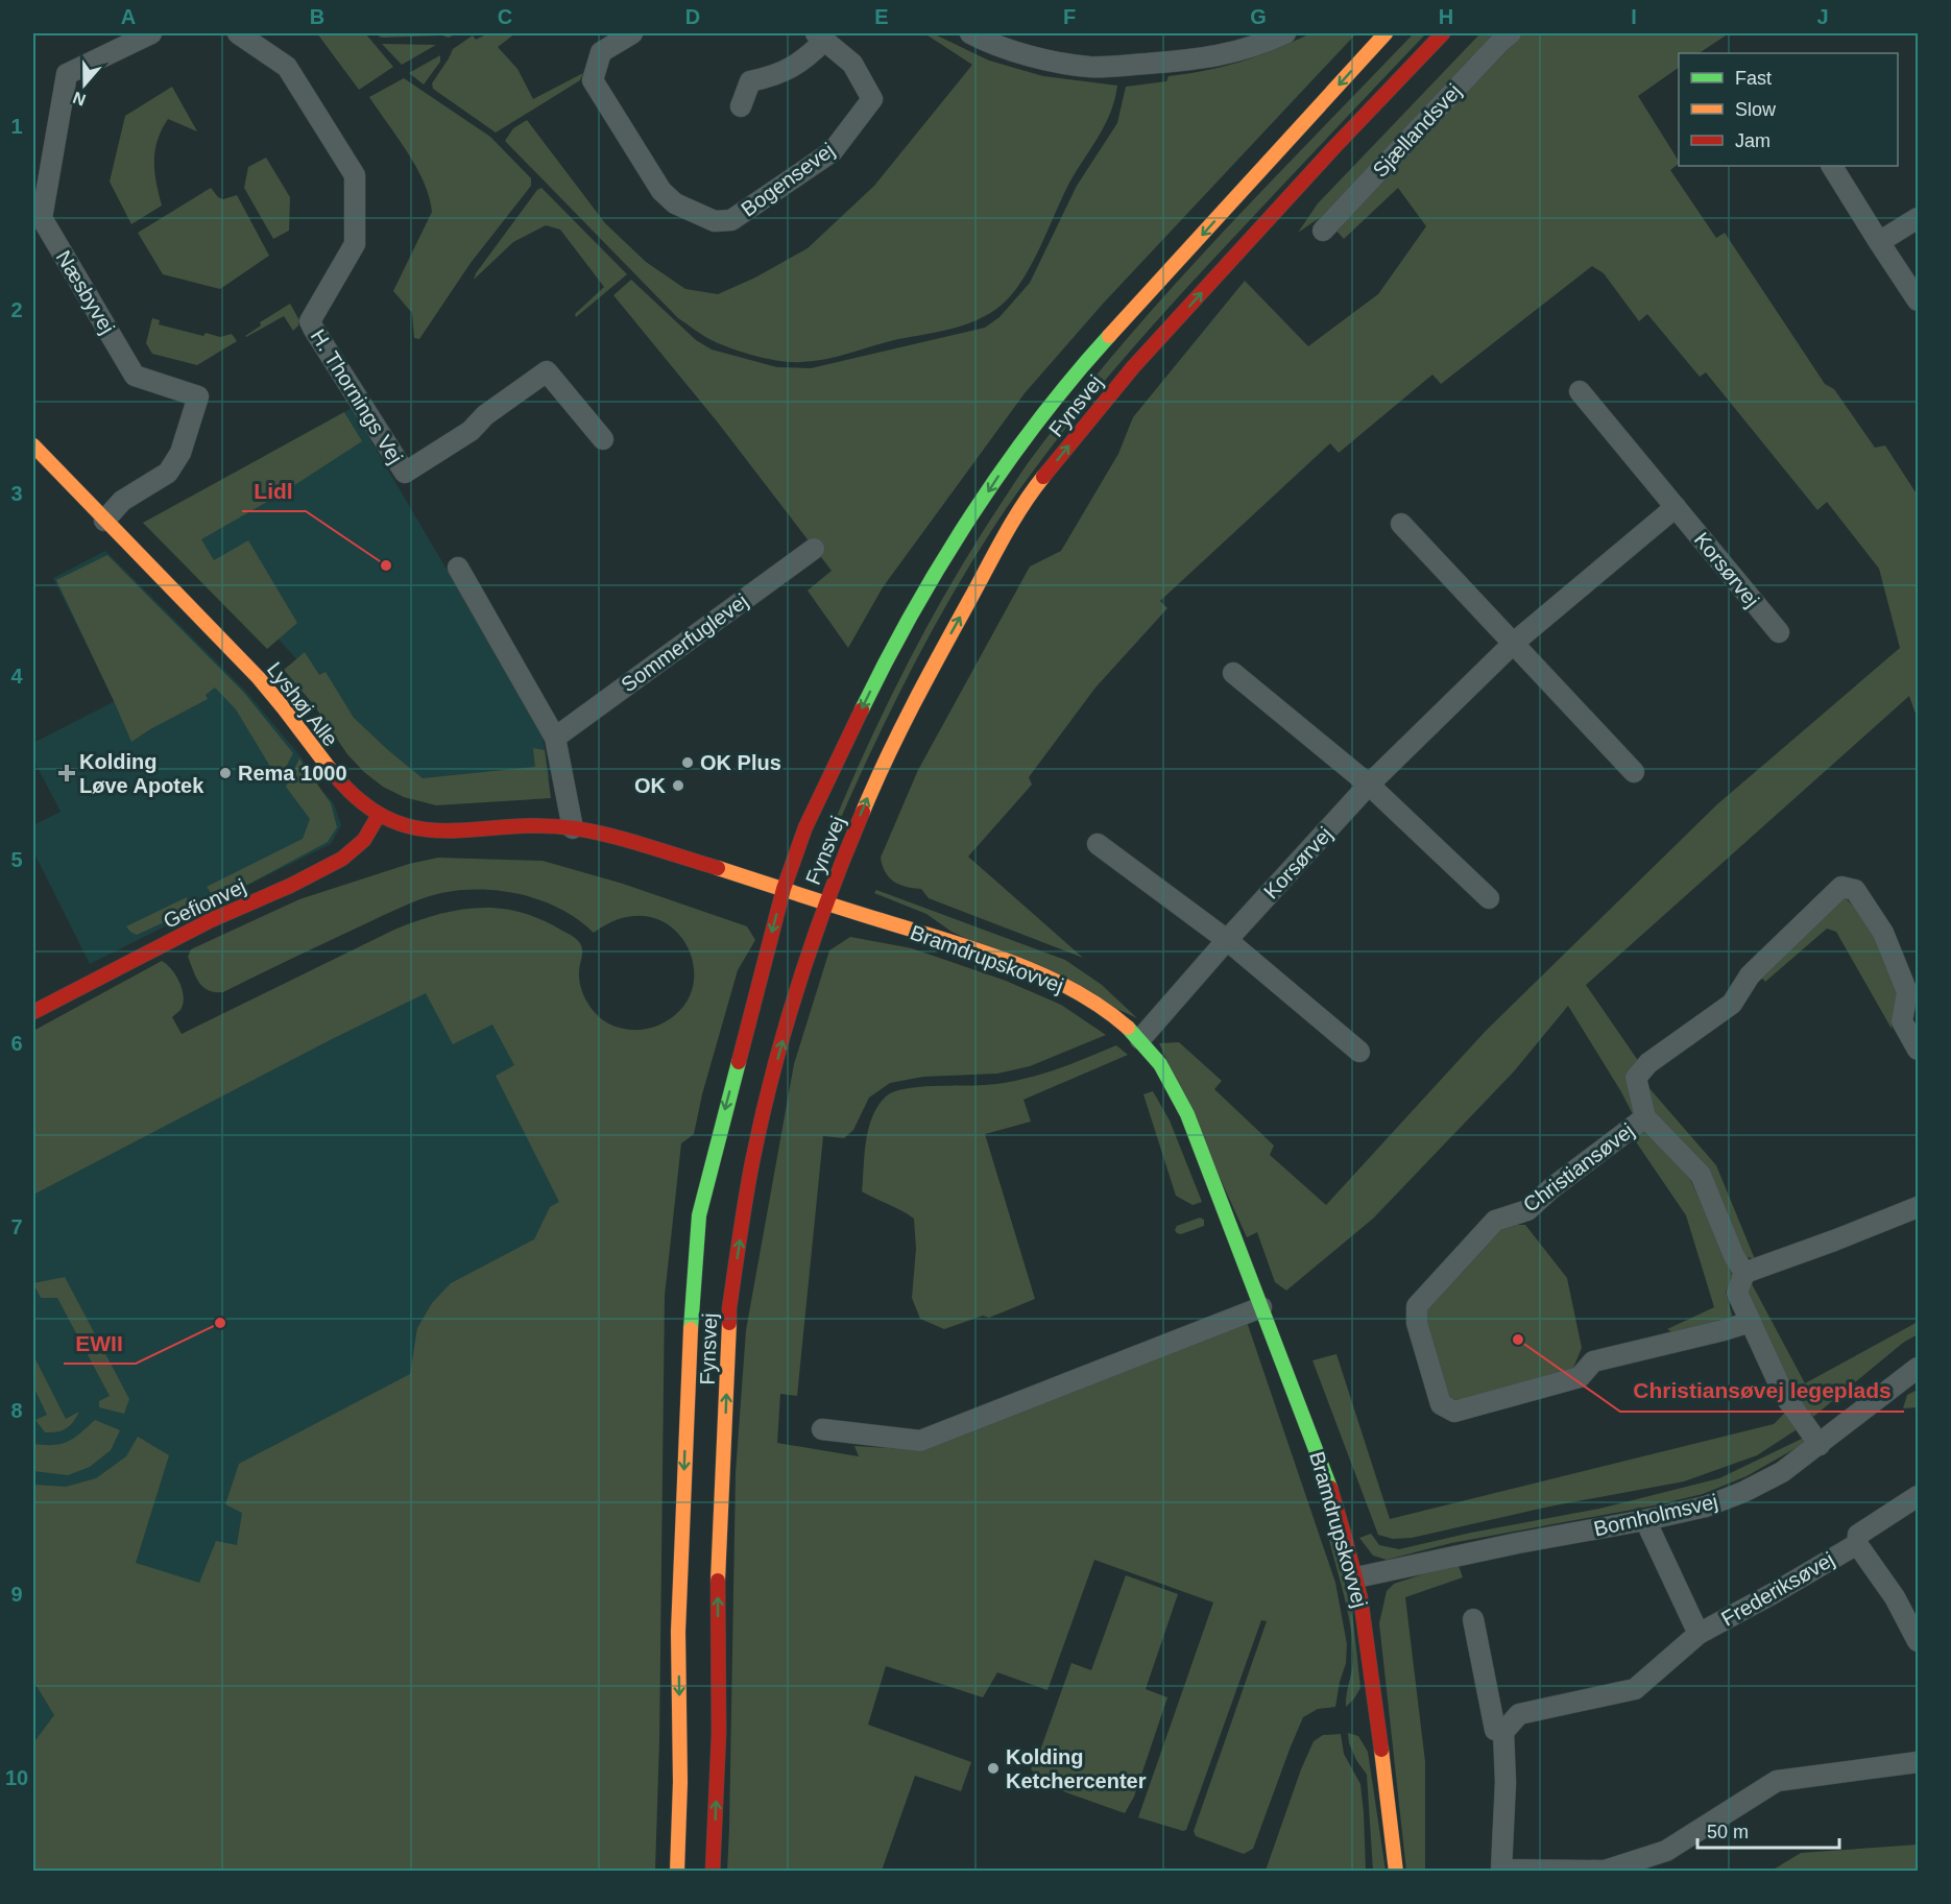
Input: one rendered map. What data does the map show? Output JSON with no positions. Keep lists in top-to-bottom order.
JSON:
{
  "streets": {
    "main road": [
      "Fynsvej",
      "Lyshøj Alle",
      "Gefionvej",
      "Bramdrupskovvej"
    ],
    "street": [
      "Sjællandsvej",
      "Bogensevej",
      "Næsbyvej",
      "H. Thornings Vej",
      "Korsørvej",
      "Sommerfuglevej",
      "Christiansøvej",
      "Bornholmsvej",
      "Frederiksøvej"
    ]
  },
  "crossings": [
    ["Næsbyvej", "Lyshøj Alle"],
    ["Fynsvej", "Lyshøj Alle"],
    ["Fynsvej", "Bramdrupskovvej"],
    ["Korsørvej", "Bramdrupskovvej"],
    ["Lyshøj Alle", "Gefionvej"],
    ["Lyshøj Alle", "Bramdrupskovvej"],
    ["Bramdrupskovvej", "Bornholmsvej"],
    ["Bornholmsvej", "Frederiksøvej"]
  ],
  "places": {
    "other": [
      "Lidl",
      "OK Plus",
      "Rema 1000",
      "OK",
      "EWII",
      "Christiansøvej legeplads",
      "Kolding Ketchercenter"
    ],
    "health": ["Kolding Løve Apotek"]
  },
  "legend": ["Fast", "Slow", "Jam"],
  "scale_bar": "50 m",
  "north": "bottom",
  "grid": {
    "columns": [
      "A",
      "B",
      "C",
      "D",
      "E",
      "F",
      "G",
      "H",
      "I",
      "J"
    ],
    "rows": [
      "1",
      "2",
      "3",
      "4",
      "5",
      "6",
      "7",
      "8",
      "9",
      "10"
    ]
  }
}
